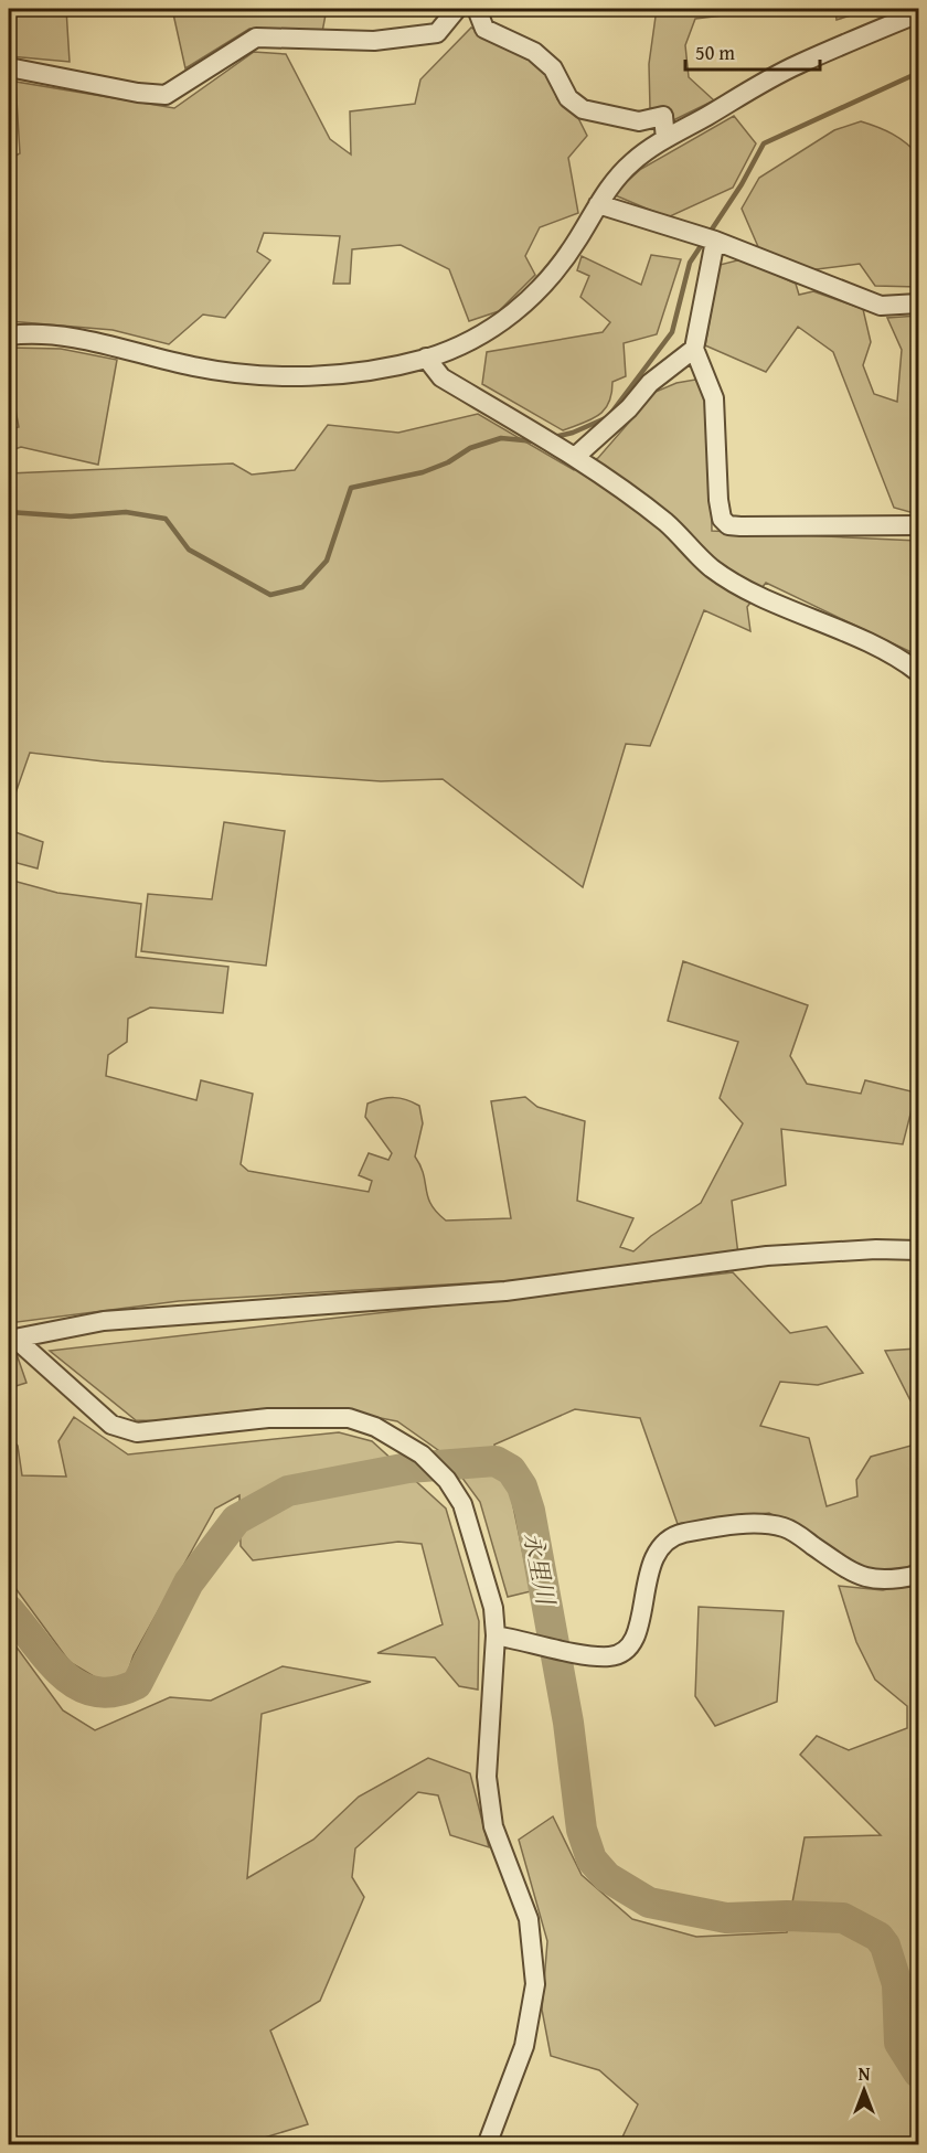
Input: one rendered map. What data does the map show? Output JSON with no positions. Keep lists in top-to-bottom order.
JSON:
{
  "water": ["永里川"],
  "scale_bar": "50 m",
  "north": "top"
}
